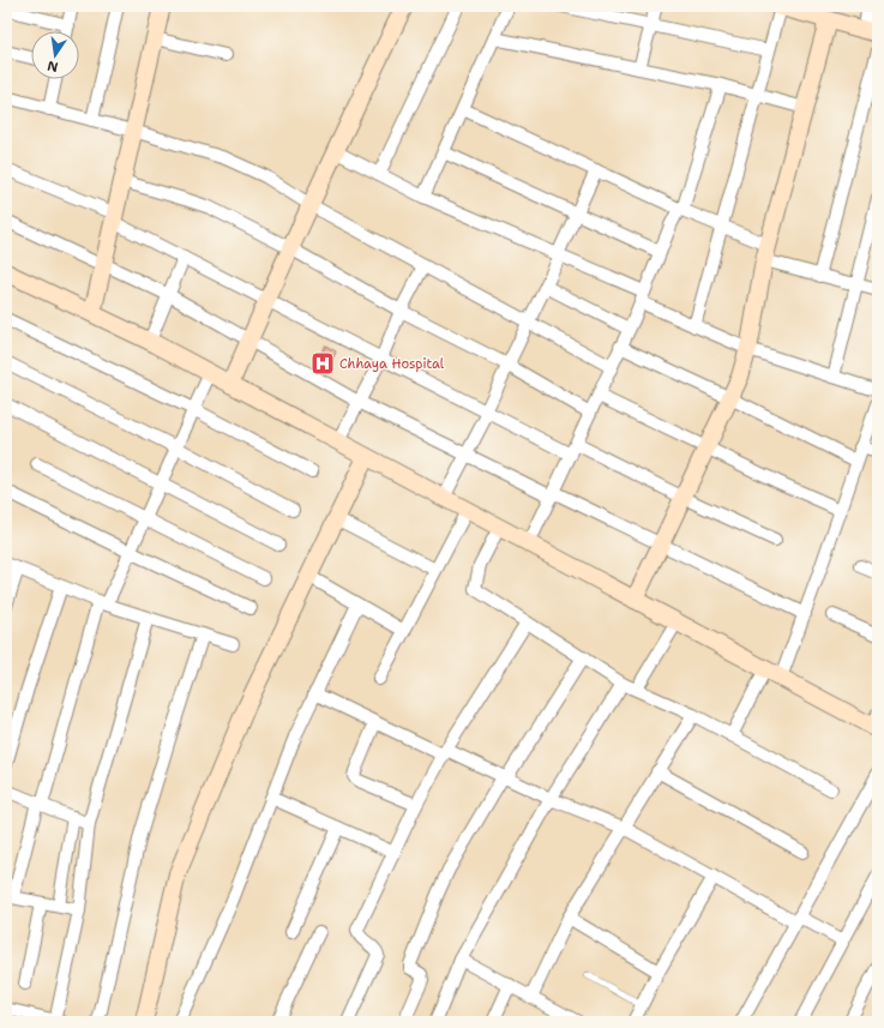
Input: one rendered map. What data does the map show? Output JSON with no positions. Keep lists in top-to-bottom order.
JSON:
{
  "places": {
    "hospital": ["Chhaya Hospital"]
  },
  "north": "bottom"
}
